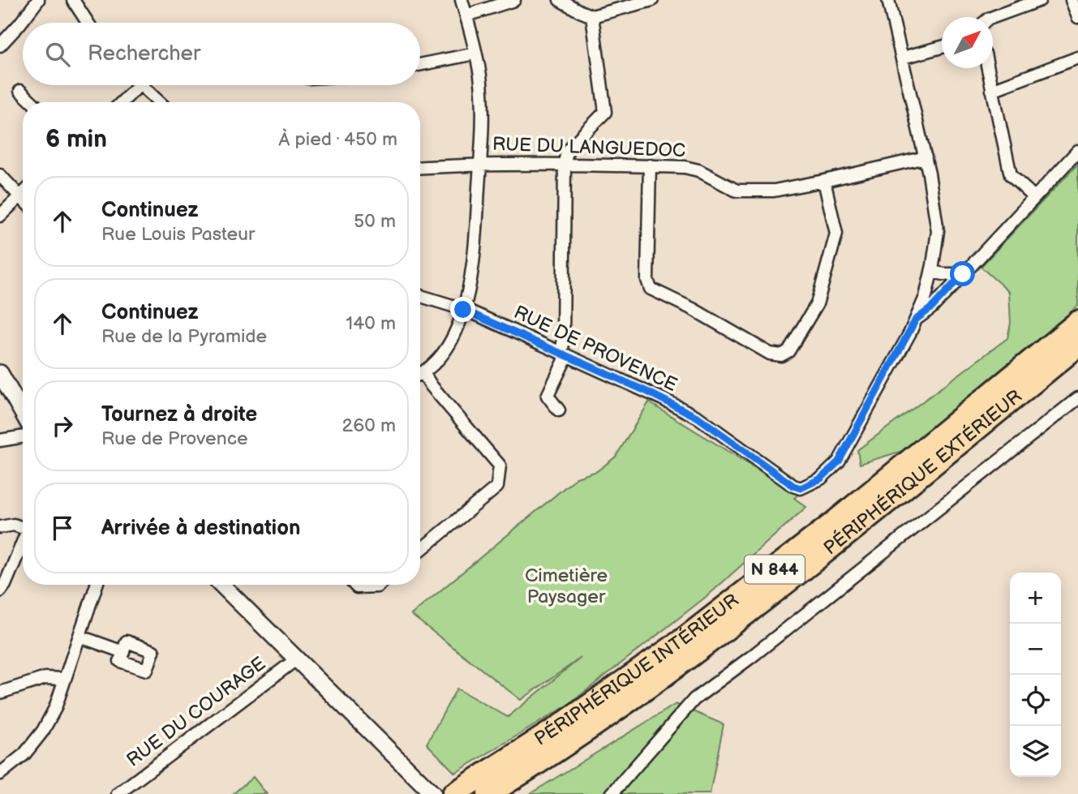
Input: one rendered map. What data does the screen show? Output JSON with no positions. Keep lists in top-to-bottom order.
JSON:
{
  "streets": {
    "highway": ["PÉRIPHÉRIQUE EXTÉRIEUR", "N 844", "PÉRIPHÉRIQUE INTÉRIEUR"],
    "street": ["RUE DU LANGUEDOC", "RUE DE PROVENCE", "RUE DU COURAGE"]
  },
  "parks": ["Cimetière Paysager"],
  "north": "top right",
  "page": {
    "search": "Rechercher",
    "heading": ["6 min", "À pied · 450 m"],
    "list": [
      ["Continuez", "Rue Louis Pasteur", "50 m"],
      ["Continuez", "Rue de la Pyramide", "140 m"],
      ["Tournez à droite", "Rue de Provence", "260 m"],
      "Arrivée à destination"
    ],
    "map_buttons": ["+", "−"]
  }
}
